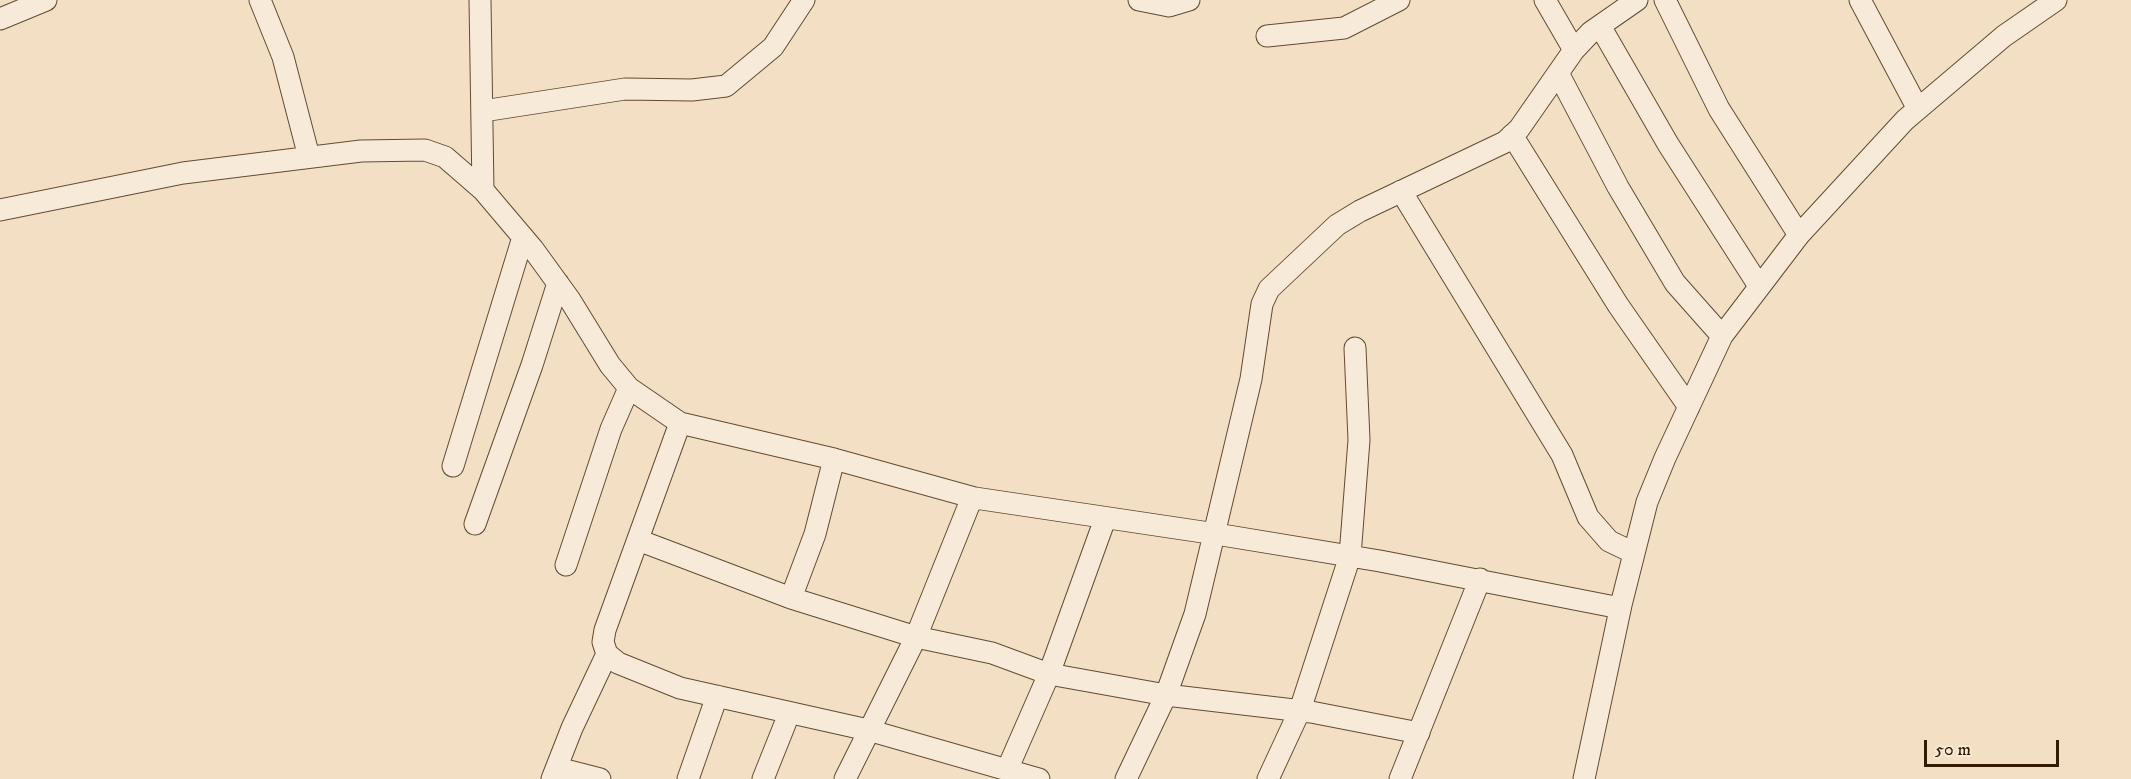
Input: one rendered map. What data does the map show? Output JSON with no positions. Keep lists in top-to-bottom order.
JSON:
{
  "scale_bar": "50 m"
}
